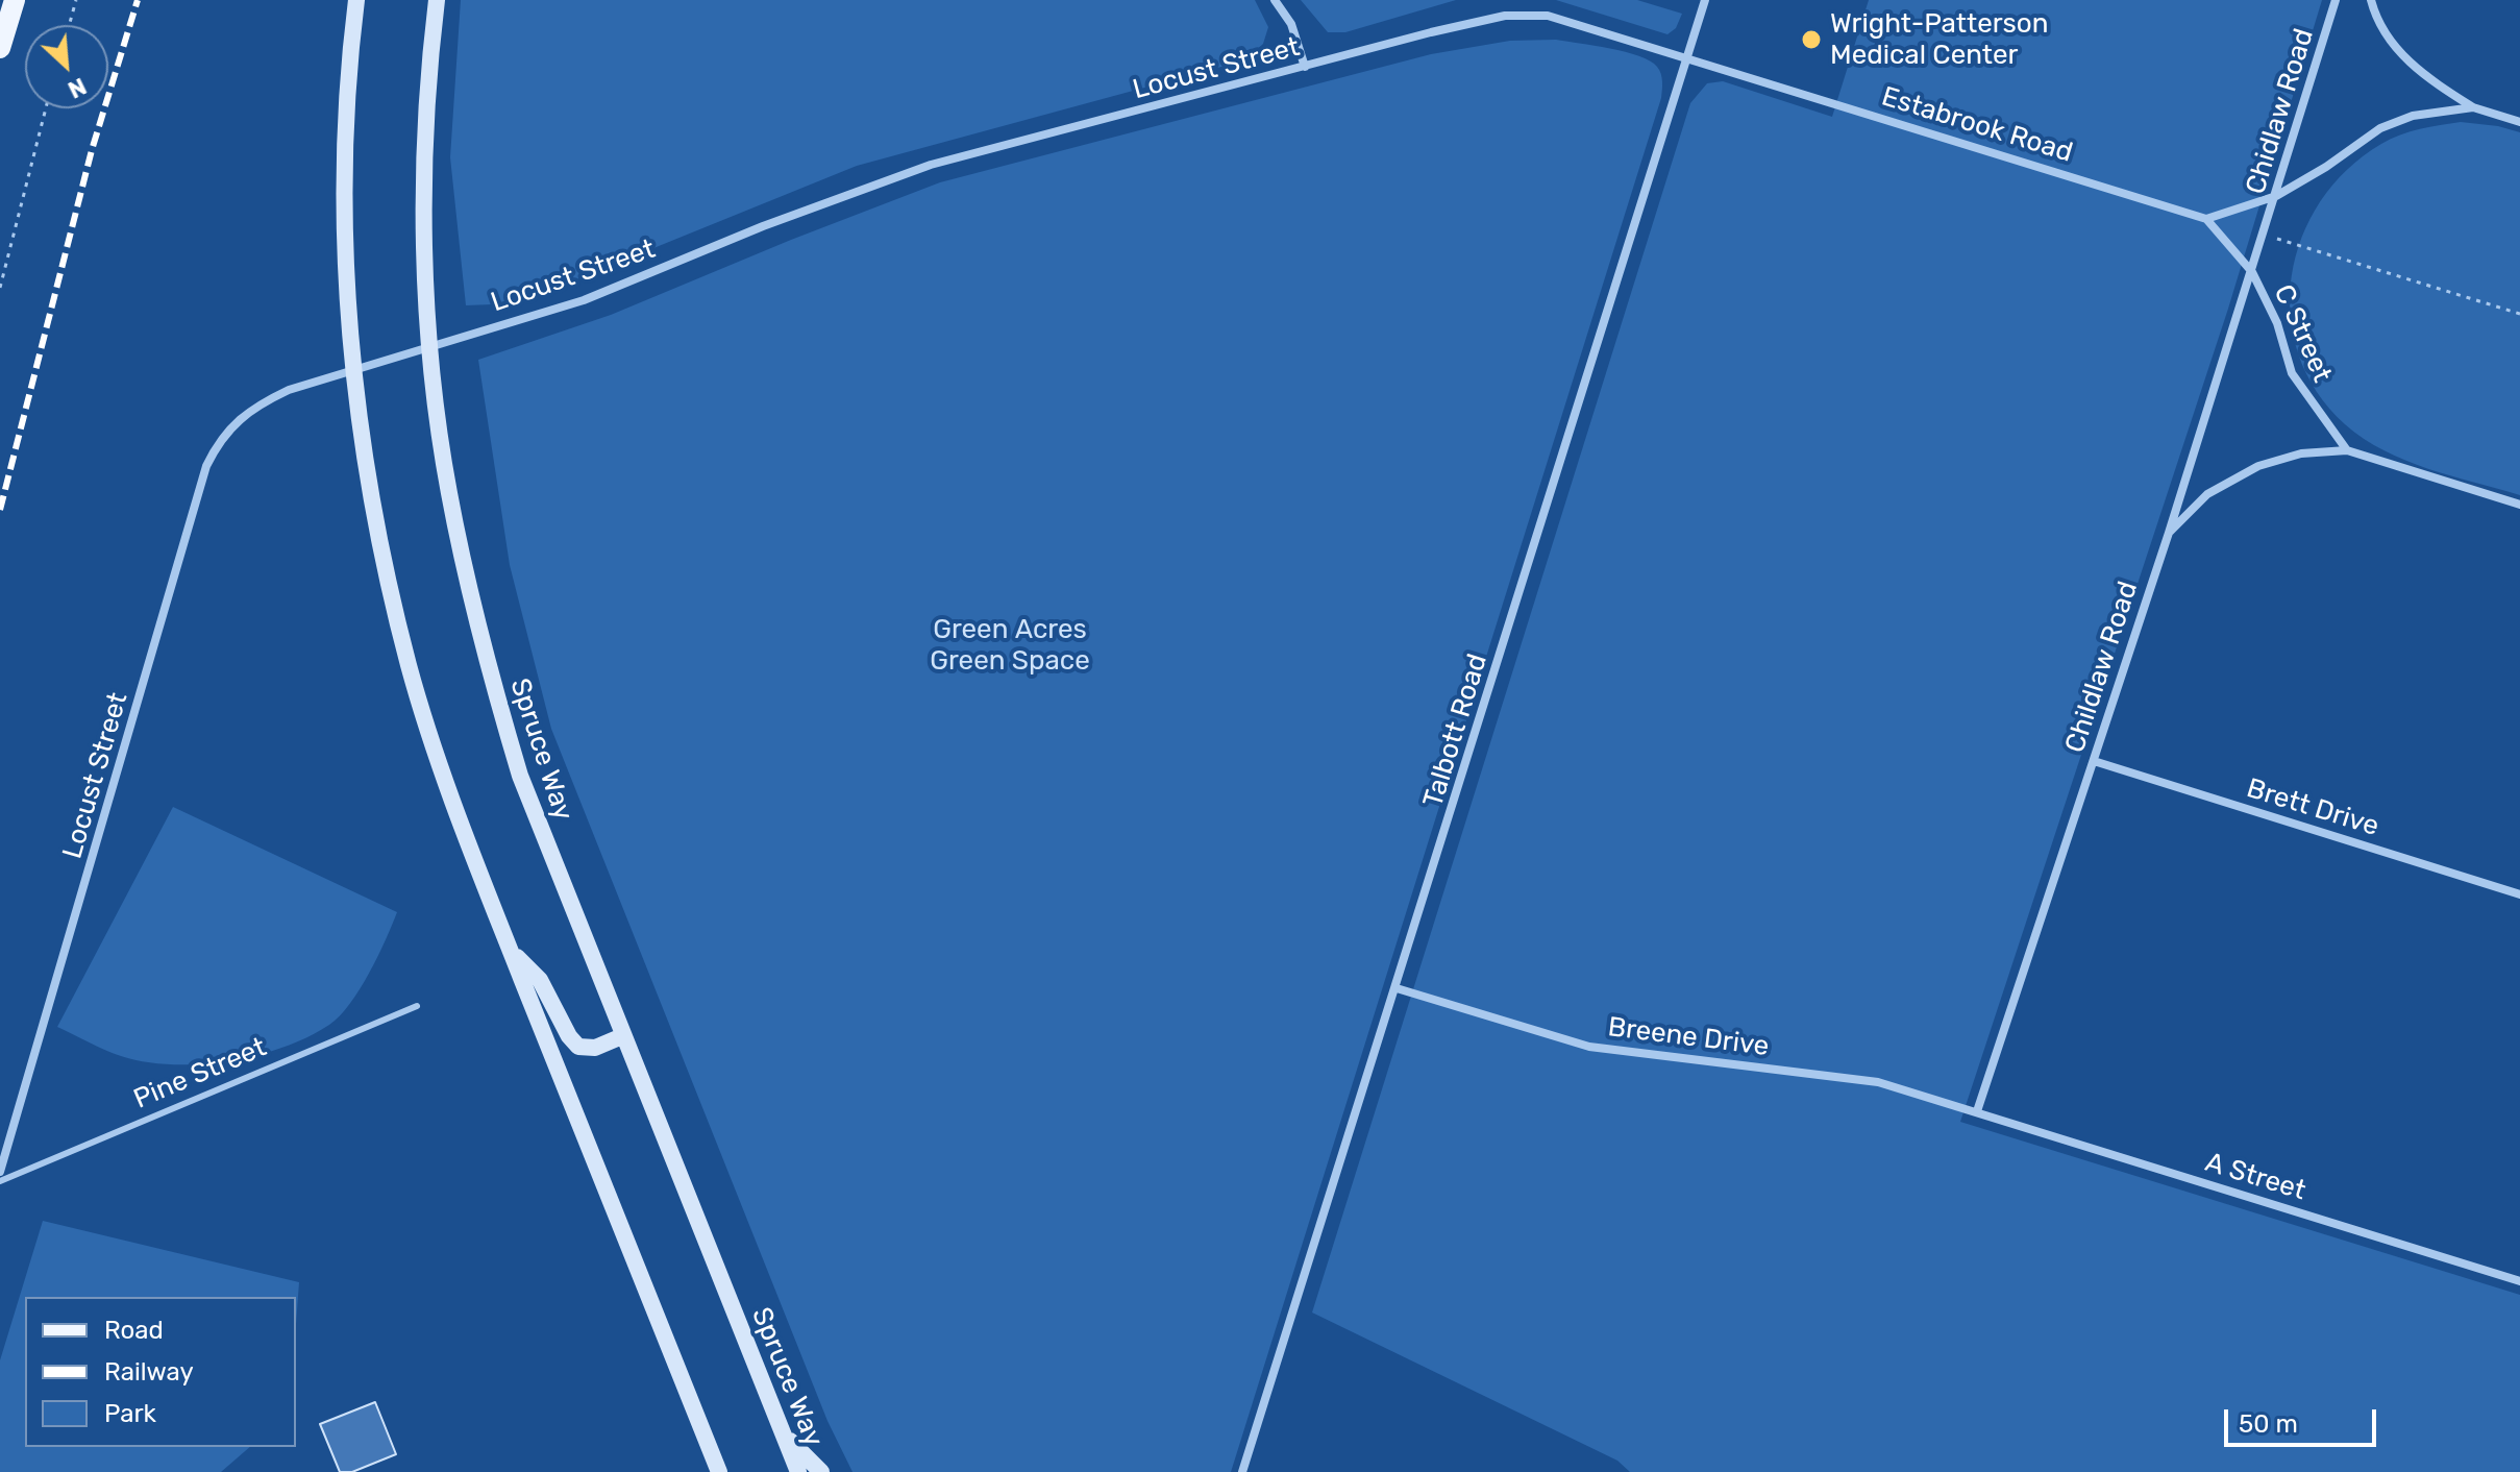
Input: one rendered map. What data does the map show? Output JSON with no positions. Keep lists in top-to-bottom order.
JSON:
{
  "streets": {
    "street": [
      "Locust Street",
      "Chidlaw Road",
      "Estabrook Road",
      "C Street",
      "Childlaw Road",
      "Talbott Road",
      "Spruce Way",
      "Brett Drive",
      "Breene Drive",
      "A Street"
    ],
    "lane": ["Pine Street"]
  },
  "crossings": [
    ["Locust Street", "Estabrook Road"],
    ["Locust Street", "Talbott Road"],
    ["Locust Street", "Spruce Way"],
    ["Chidlaw Road", "Childlaw Road"],
    ["Estabrook Road", "Talbott Road"],
    ["C Street", "Childlaw Road"],
    ["Childlaw Road", "Brett Drive"],
    ["Childlaw Road", "Breene Drive"],
    ["Childlaw Road", "A Street"],
    ["Talbott Road", "Breene Drive"],
    ["Breene Drive", "A Street"]
  ],
  "parks": ["Green Acres Green Space"],
  "places": ["Wright-Patterson Medical Center"],
  "legend": ["Road", "Railway", "Park"],
  "scale_bar": "50 m",
  "north": "bottom right"
}
